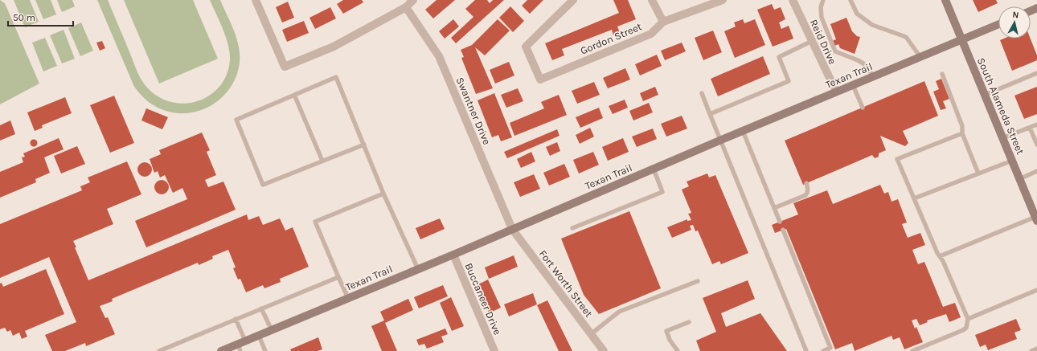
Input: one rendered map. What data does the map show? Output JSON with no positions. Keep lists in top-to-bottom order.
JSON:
{
  "streets": {
    "street": [
      "Gordon Street",
      "Reid Drive",
      "Texan Trail",
      "South Alameda Street",
      "Swantner Drive",
      "Fort Worth Street",
      "Buccaneer Drive"
    ]
  },
  "crossings": [
    ["Reid Drive", "Texan Trail"],
    ["Texan Trail", "South Alameda Street"],
    ["Texan Trail", "Swantner Drive"],
    ["Texan Trail", "Fort Worth Street"],
    ["Texan Trail", "Buccaneer Drive"],
    ["Swantner Drive", "Fort Worth Street"]
  ],
  "scale_bar": "50 m",
  "north": "top"
}
